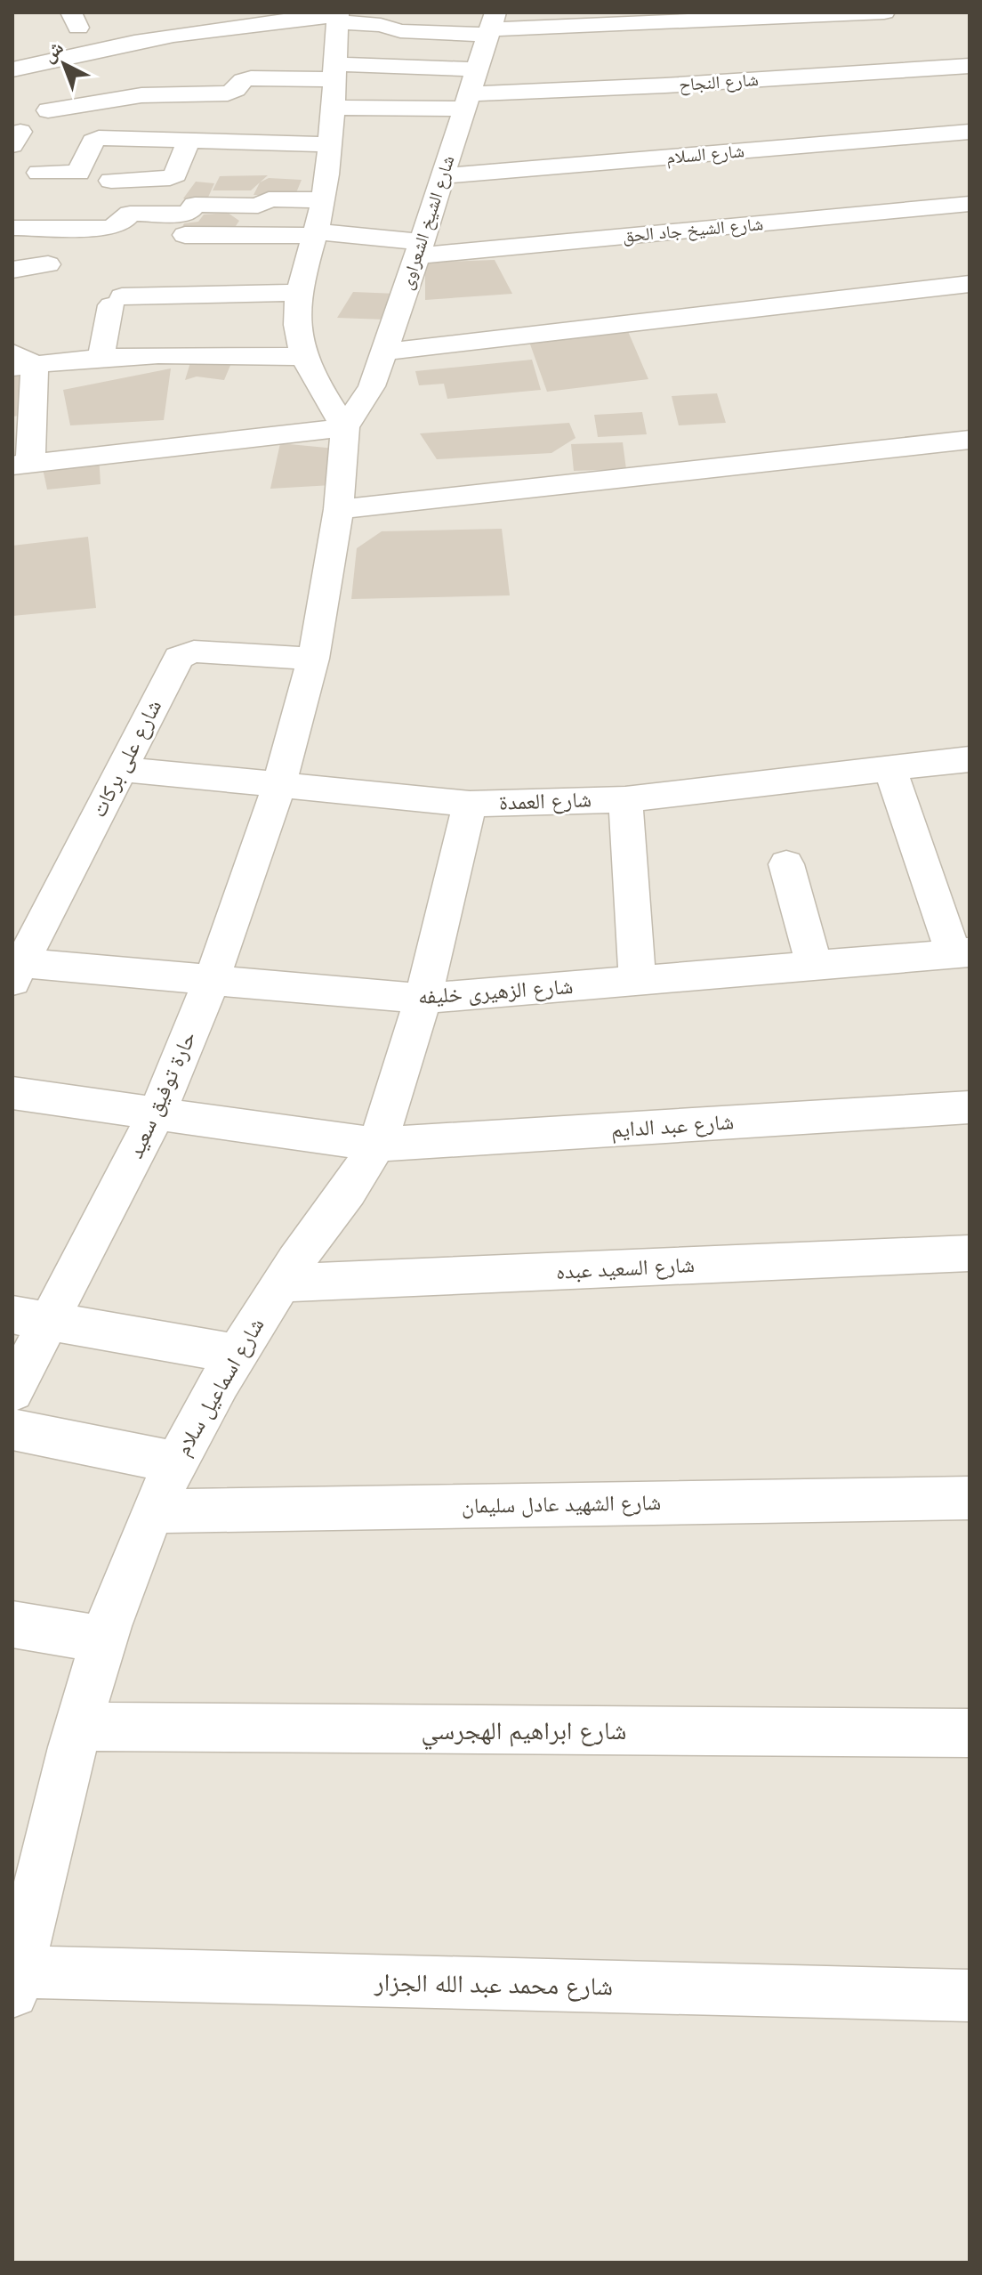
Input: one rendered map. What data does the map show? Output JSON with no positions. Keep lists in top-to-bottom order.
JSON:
{
  "streets": {
    "street": [
      "شارع النجاح",
      "شارع السلام",
      "شارع الشيخ الشعراوى",
      "شارع الشيخ جاد الحق",
      "شارع على بركات",
      "شارع العمدة",
      "شارع الزهيرى خليفه",
      "حارة توفيق سعيد",
      "شارع عبد الدايم",
      "شارع السعيد عبده",
      "شارع اسماعيل سلام",
      "شارع الشهيد عادل سليمان",
      "شارع ابراهيم الهجرسي",
      "شارع محمد عبد الله الجزار"
    ]
  },
  "crossings": [
    ["شارع النجاح", "شارع الشيخ الشعراوى"],
    ["شارع السلام", "شارع الشيخ الشعراوى"],
    ["شارع الشيخ الشعراوى", "شارع الشيخ جاد الحق"],
    ["شارع الشيخ الشعراوى", "حارة توفيق سعيد"],
    ["شارع على بركات", "شارع العمدة"],
    ["شارع على بركات", "شارع الزهيرى خليفه"],
    ["شارع على بركات", "حارة توفيق سعيد"],
    ["شارع العمدة", "حارة توفيق سعيد"],
    ["شارع العمدة", "شارع اسماعيل سلام"],
    ["شارع الزهيرى خليفه", "حارة توفيق سعيد"],
    ["شارع الزهيرى خليفه", "شارع اسماعيل سلام"],
    ["حارة توفيق سعيد", "شارع عبد الدايم"],
    ["شارع عبد الدايم", "شارع اسماعيل سلام"],
    ["شارع السعيد عبده", "شارع اسماعيل سلام"],
    ["شارع اسماعيل سلام", "شارع الشهيد عادل سليمان"],
    ["شارع اسماعيل سلام", "شارع ابراهيم الهجرسي"],
    ["شارع اسماعيل سلام", "شارع محمد عبد الله الجزار"]
  ],
  "north": "top left"
}
